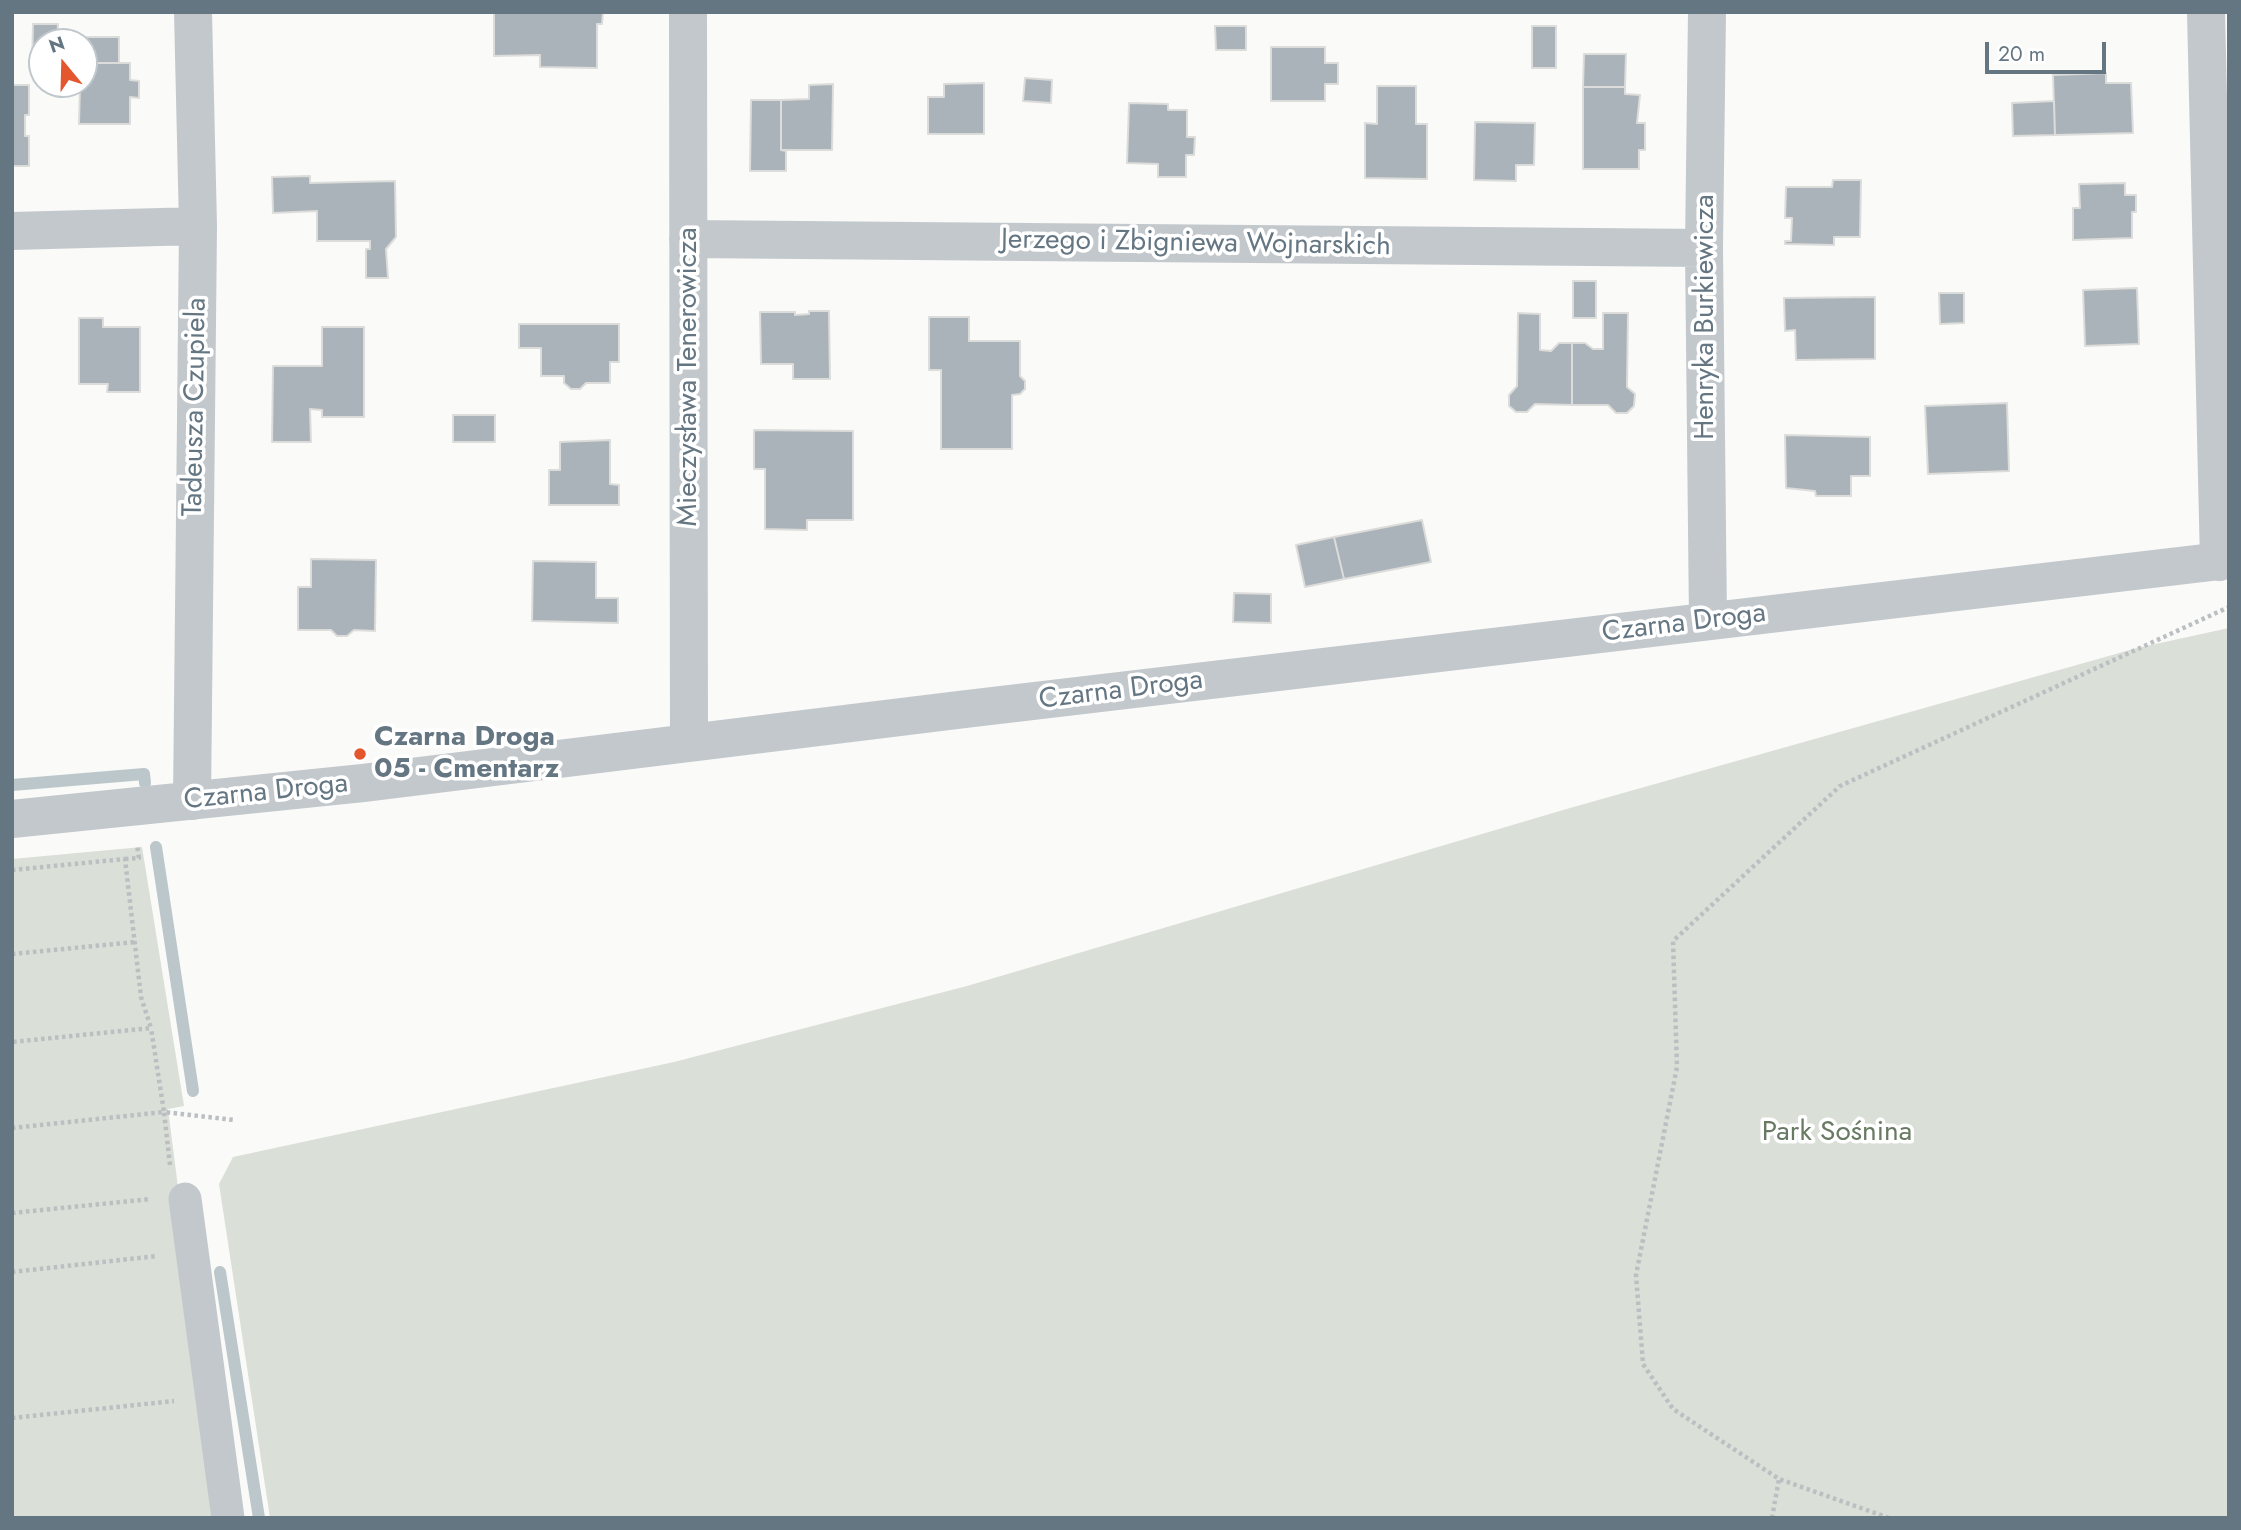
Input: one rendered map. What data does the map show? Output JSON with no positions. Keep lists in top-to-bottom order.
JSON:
{
  "streets": {
    "street": [
      "Jerzego i Zbigniewa Wojnarskich",
      "Henryka Burkiewicza",
      "Mieczysława Tenerowicza",
      "Tadeusza Czupiela",
      "Czarna Droga"
    ]
  },
  "crossings": [
    ["Jerzego i Zbigniewa Wojnarskich", "Henryka Burkiewicza"],
    ["Jerzego i Zbigniewa Wojnarskich", "Mieczysława Tenerowicza"],
    ["Henryka Burkiewicza", "Czarna Droga"],
    ["Mieczysława Tenerowicza", "Czarna Droga"],
    ["Tadeusza Czupiela", "Czarna Droga"]
  ],
  "parks": ["Park Sośnina"],
  "places": ["Czarna Droga 05 - Cmentarz"],
  "scale_bar": "20 m",
  "north": "top"
}
